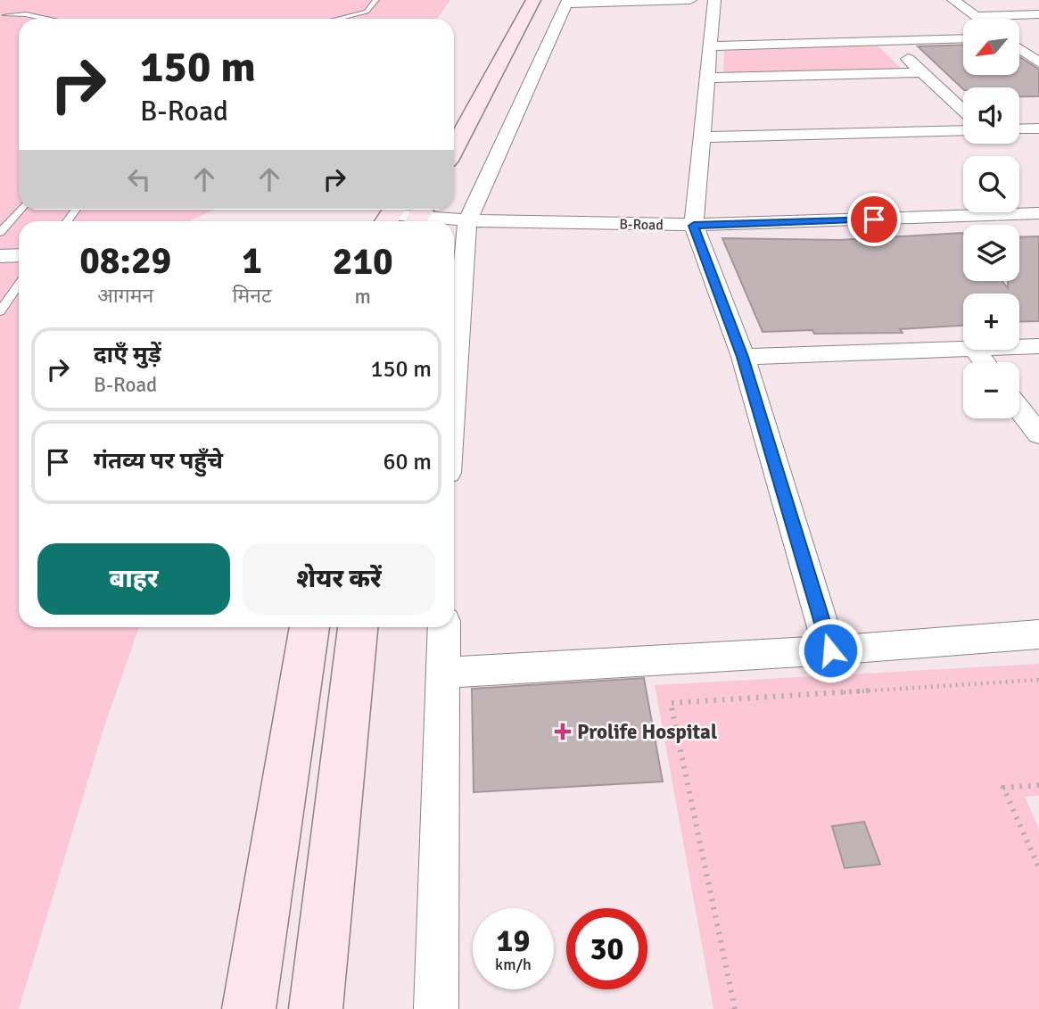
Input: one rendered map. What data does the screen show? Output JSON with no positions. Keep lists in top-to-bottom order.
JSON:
{
  "streets": {
    "street": ["B-Road"]
  },
  "places": {
    "health": ["Prolife Hospital"]
  },
  "north": "bottom left",
  "page": {
    "map_buttons": ["+", "−"],
    "turn": ["150 m", "B-Road"],
    "eta": [
      "08:29",
      "आगमन",
      "1",
      "मिनट",
      "210",
      "m"
    ],
    "list": [
      {
        "name": "दाएँ मुड़ें",
        "note": "B-Road",
        "value": "150 m"
      },
      {
        "name": "गंतव्य पर पहुँचे",
        "value": "60 m"
      }
    ],
    "buttons": ["बाहर", "शेयर करें"],
    "speed": "19 km/h",
    "limit": "30"
  }
}
